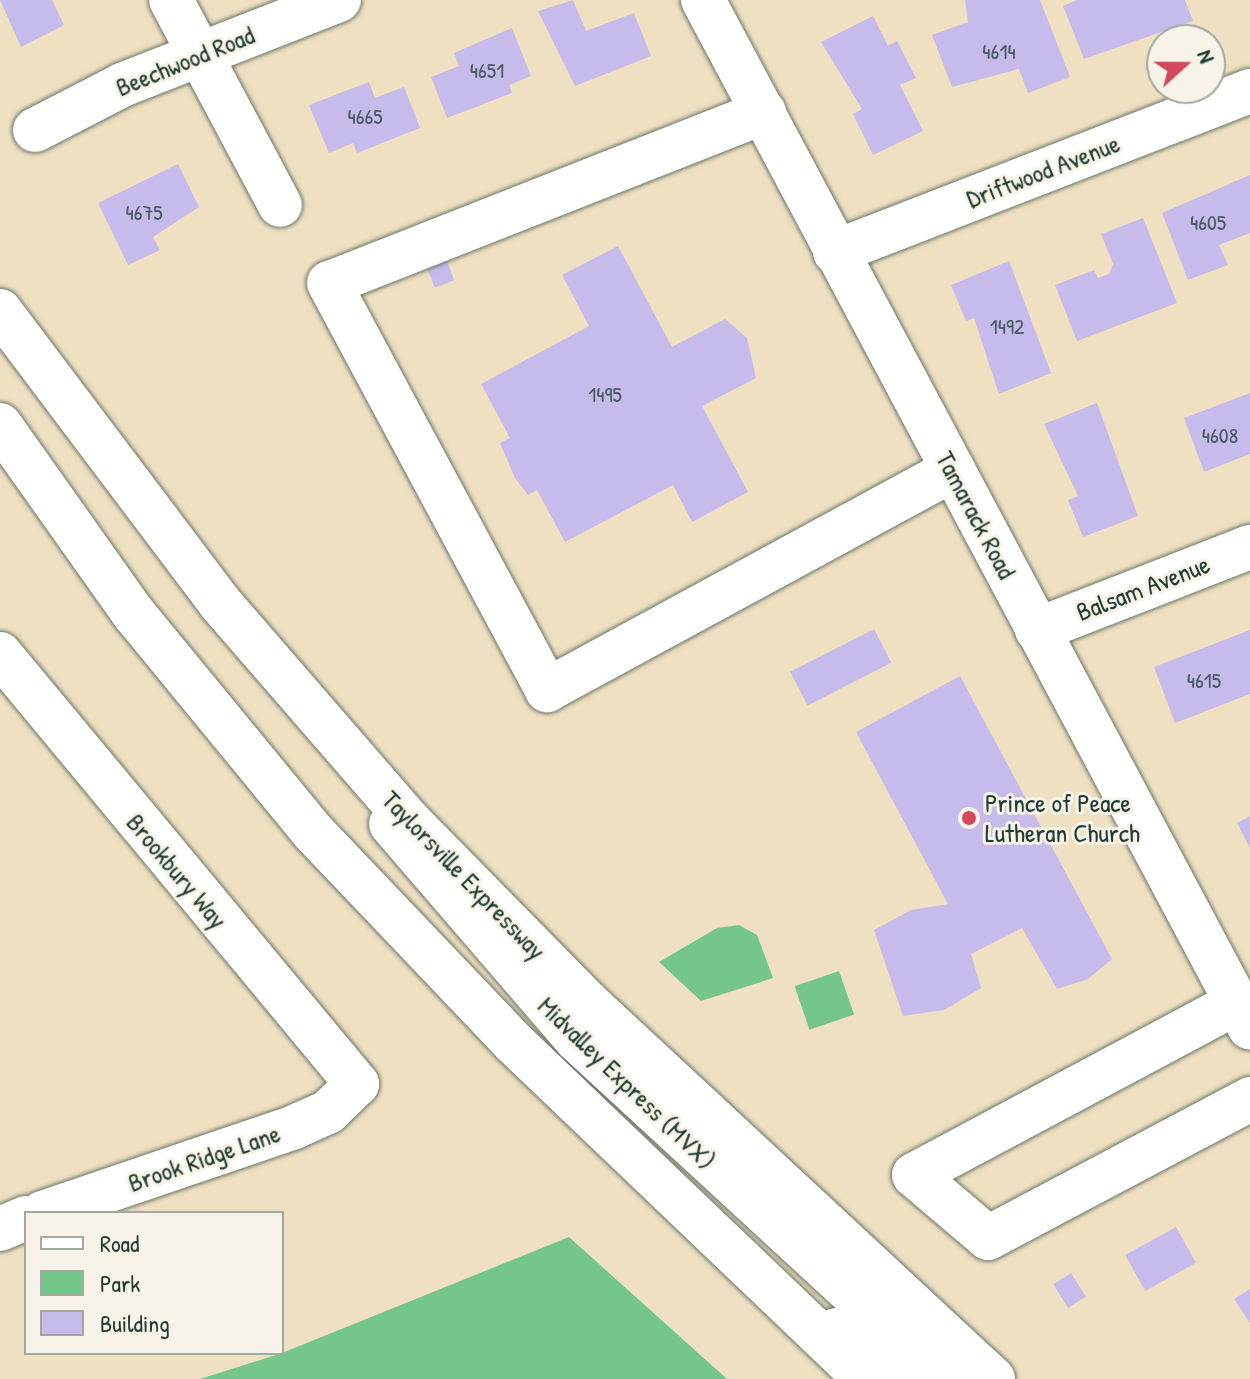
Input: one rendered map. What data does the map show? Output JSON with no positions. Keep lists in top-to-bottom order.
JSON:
{
  "streets": {
    "street": [
      "Beechwood Road",
      "Driftwood Avenue",
      "Tamarack Road",
      "Balsam Avenue",
      "Brookbury Way",
      "Taylorsville Expressway",
      "Midvalley Express (MVX)",
      "Brook Ridge Lane"
    ]
  },
  "crossings": [
    ["Driftwood Avenue", "Tamarack Road"],
    ["Tamarack Road", "Balsam Avenue"],
    ["Brookbury Way", "Brook Ridge Lane"],
    ["Taylorsville Expressway", "Midvalley Express (MVX)"]
  ],
  "places": ["Prince of Peace Lutheran Church"],
  "house_numbers": [
    "4614",
    "4651",
    "4665",
    "4675",
    "4605",
    "1492",
    "1495",
    "4608",
    "4615"
  ],
  "legend": ["Road", "Park", "Building"],
  "north": "right"
}
